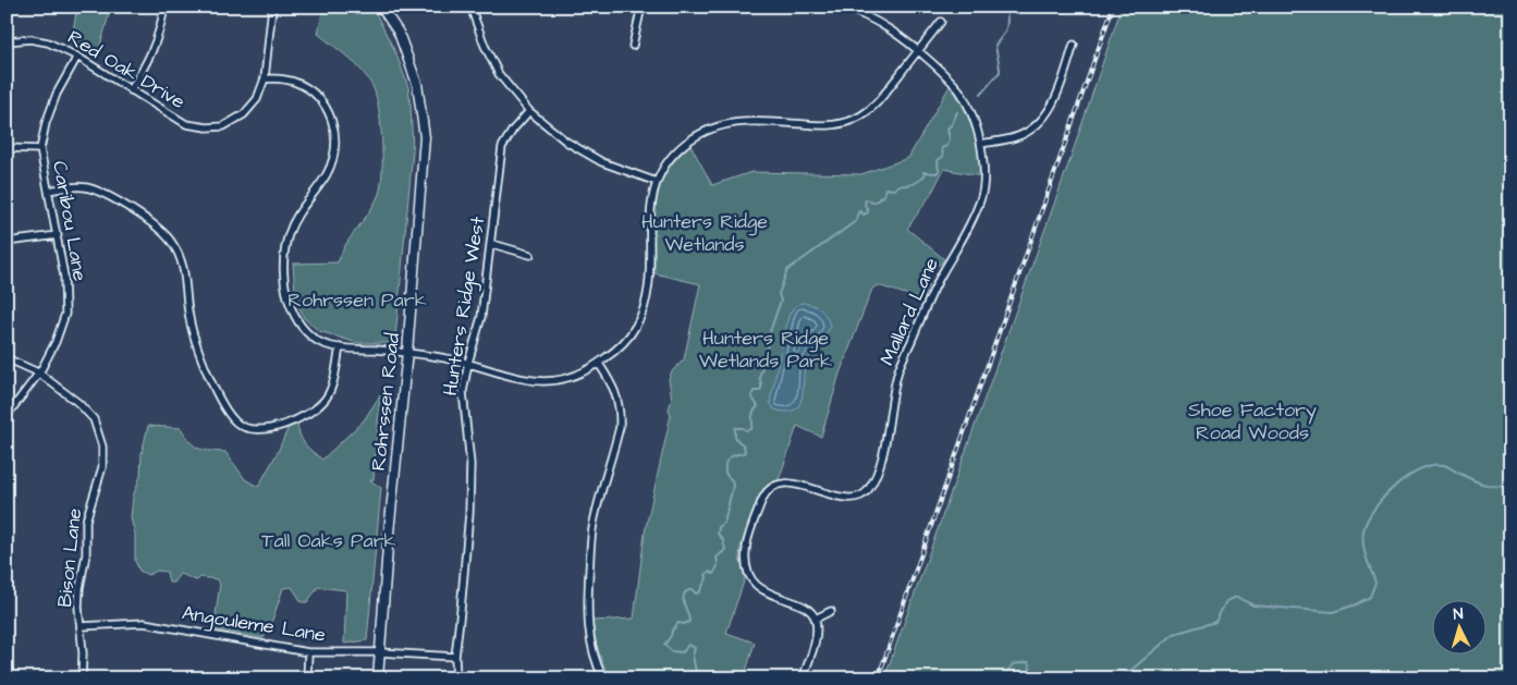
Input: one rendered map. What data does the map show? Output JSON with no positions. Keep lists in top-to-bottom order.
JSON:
{
  "streets": {
    "street": [
      "Red Oak Drive",
      "Caribou Lane",
      "Hunters Ridge West",
      "Mallard Lane",
      "Rohrssen Road",
      "Bison Lane",
      "Angouleme Lane"
    ]
  },
  "crossings": [
    ["Red Oak Drive", "Caribou Lane"],
    ["Caribou Lane", "Bison Lane"],
    ["Hunters Ridge West", "Angouleme Lane"],
    ["Rohrssen Road", "Angouleme Lane"],
    ["Bison Lane", "Angouleme Lane"]
  ],
  "parks": [
    "Hunters Ridge Wetlands",
    "Rohrssen Park",
    "Hunters Ridge Wetlands Park",
    "Shoe Factory Road Woods",
    "Tall Oaks Park"
  ],
  "north": "top"
}
